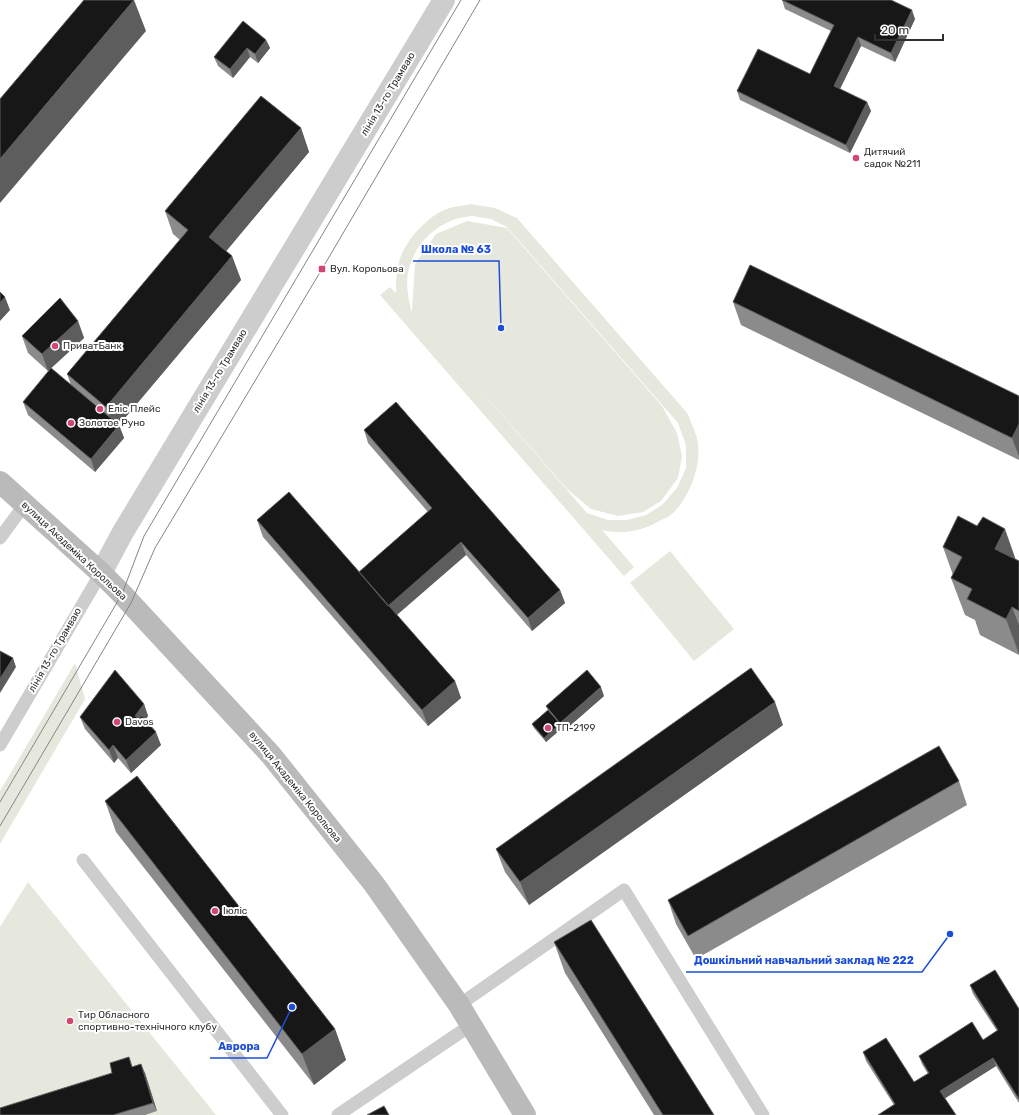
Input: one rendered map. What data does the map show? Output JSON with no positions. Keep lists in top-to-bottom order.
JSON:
{
  "streets": {
    "main road": ["вулиця Академіка Корольова"],
    "street": ["лінія 13-го Трамваю"]
  },
  "crossings": [
    ["лінія 13-го Трамваю", "вулиця Академіка Корольова"]
  ],
  "places": {
    "other": [
      "Дитячий садок №211",
      "Школа № 63",
      "ПриватБанк",
      "Еліс Плейс",
      "Золотое Руно",
      "Davos",
      "ТП-2199",
      "Іюліс",
      "Дошкільний навчальний заклад № 222",
      "Аврора",
      "Тир Обласного спортивно-технічного клубу"
    ],
    "transit": ["Вул. Корольова"]
  },
  "scale_bar": "20 m"
}
